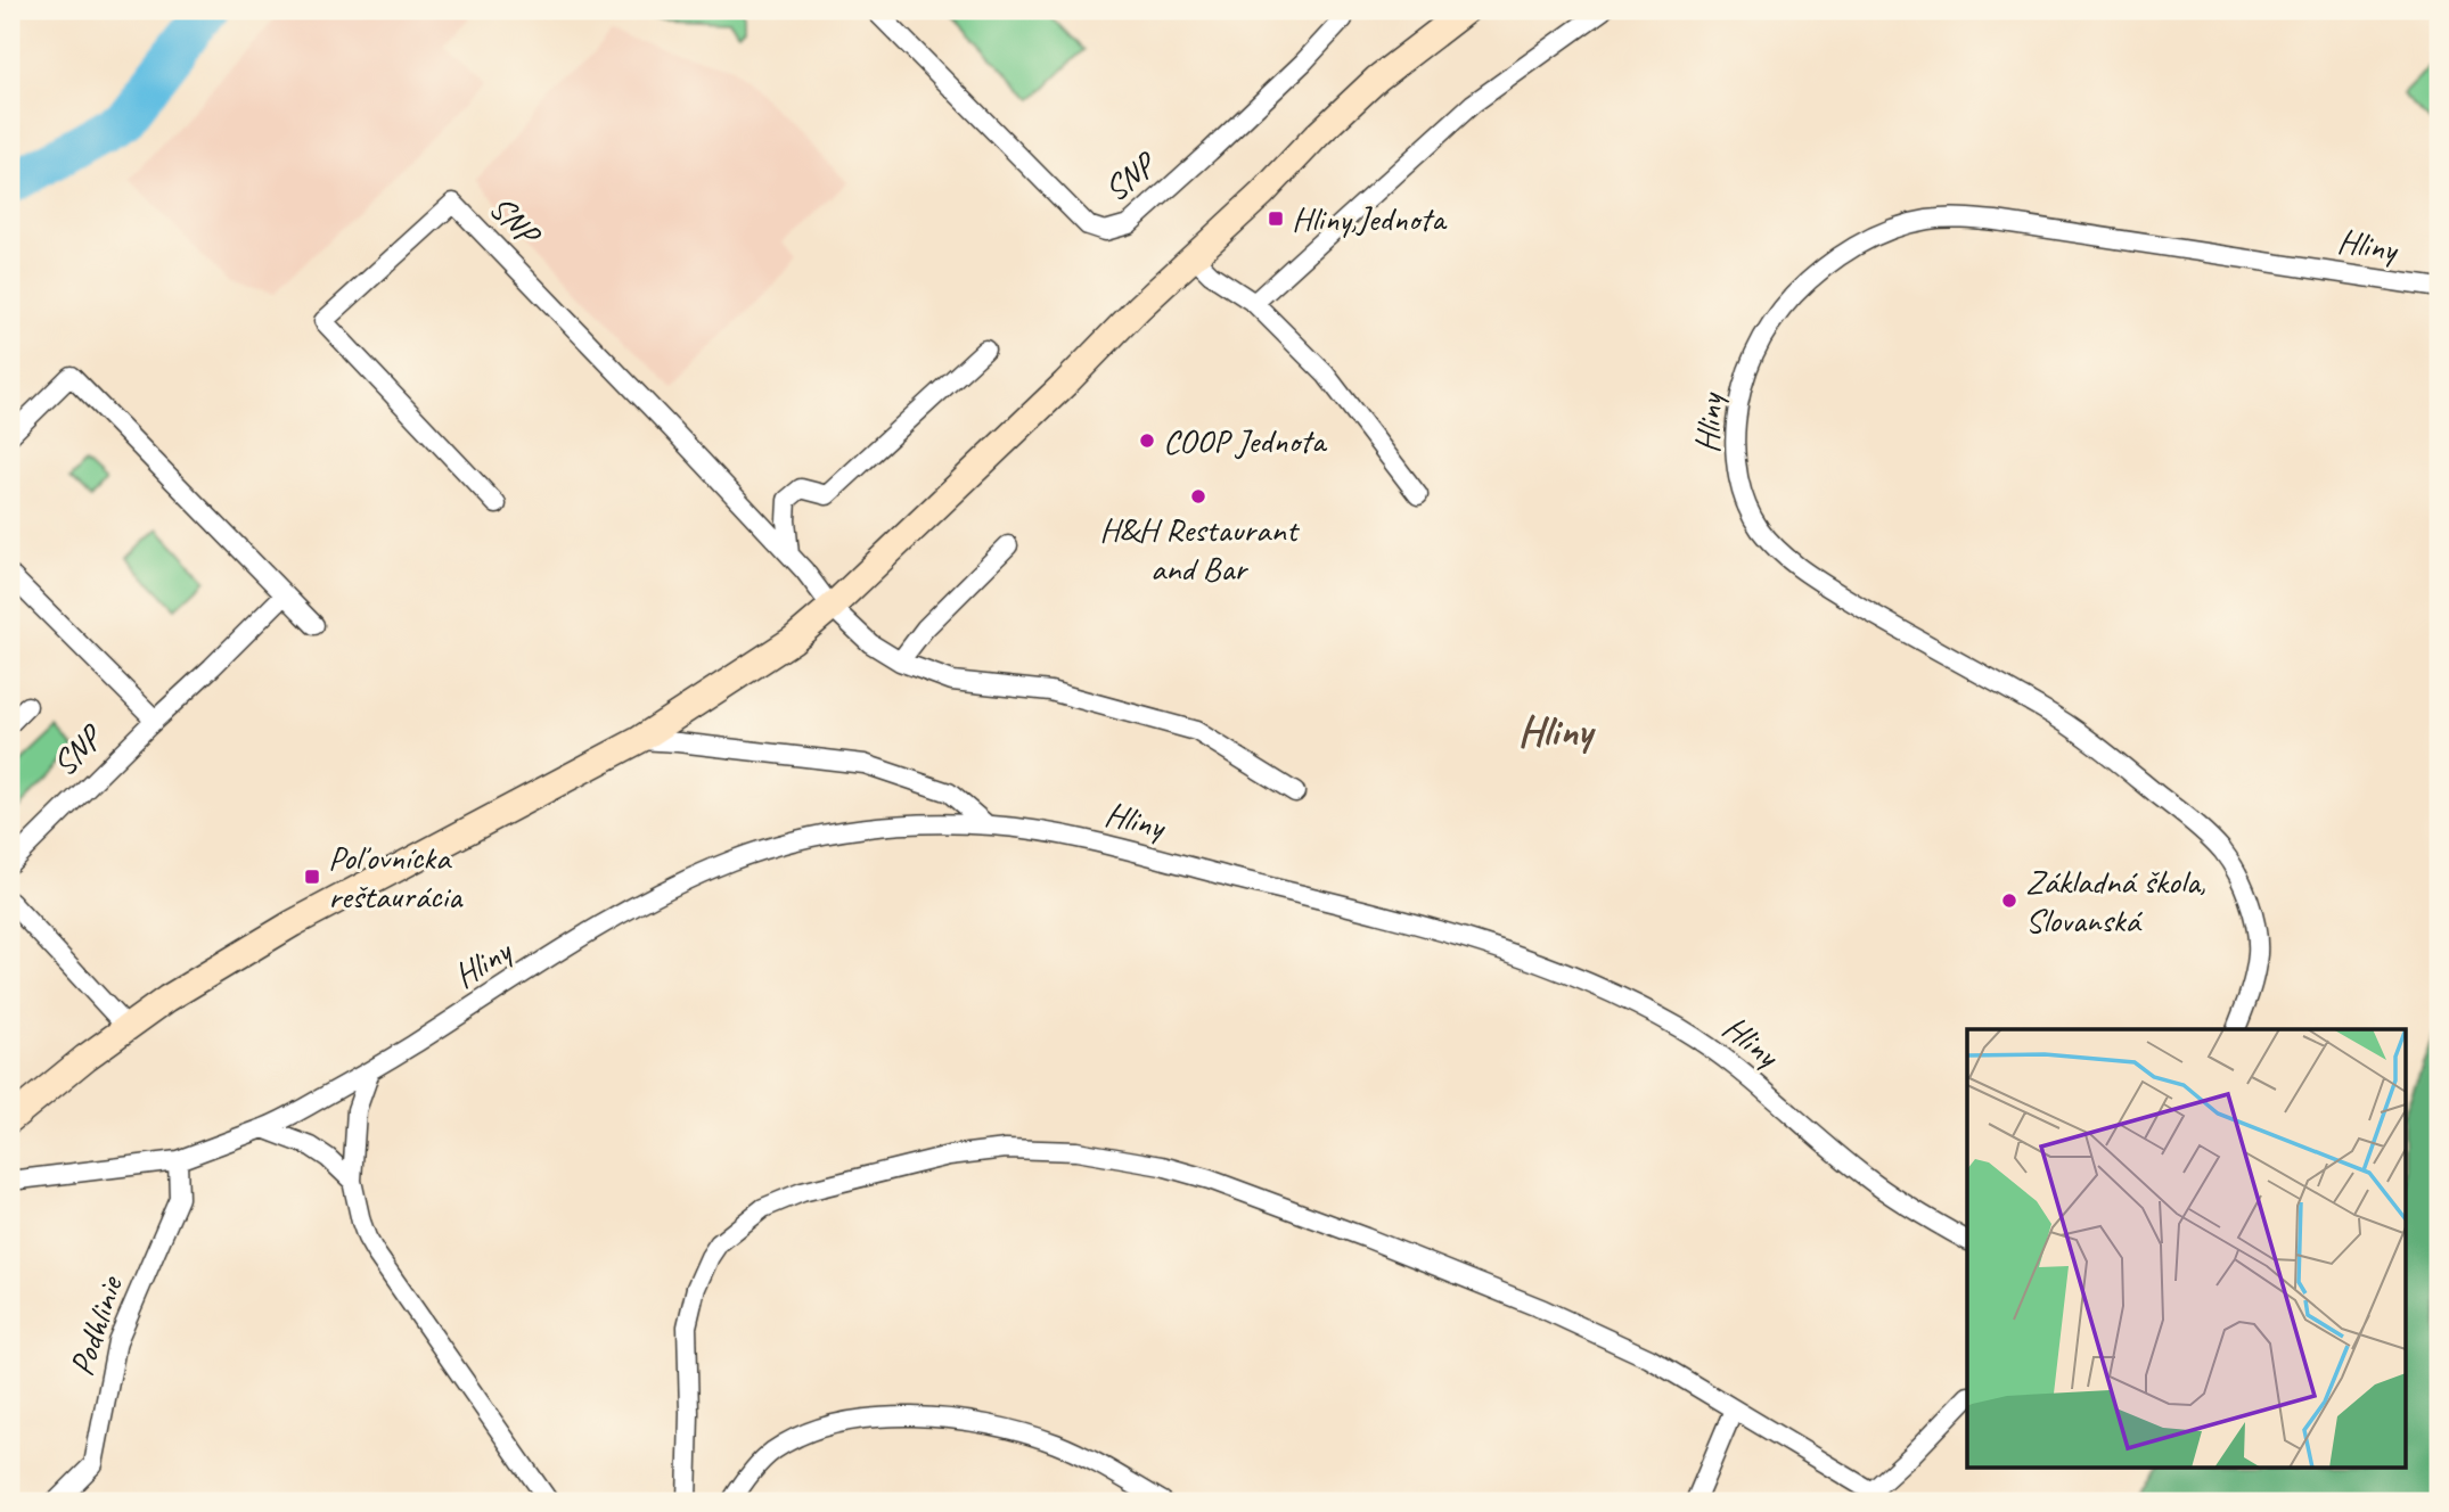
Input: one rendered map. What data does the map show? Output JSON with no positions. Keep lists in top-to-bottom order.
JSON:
{
  "streets": {
    "street": ["SNP", "Hliny", "Podhlinie"]
  },
  "crossings": [
    ["Hliny", "Podhlinie"]
  ],
  "districts": ["Hliny"],
  "places": {
    "transit": ["Hliny,Jednota", "Poľovnícka reštaurácia"],
    "other": ["COOP Jednota", "H&H Restaurant and Bar", "Základná škola, Slovanská"]
  }
}
